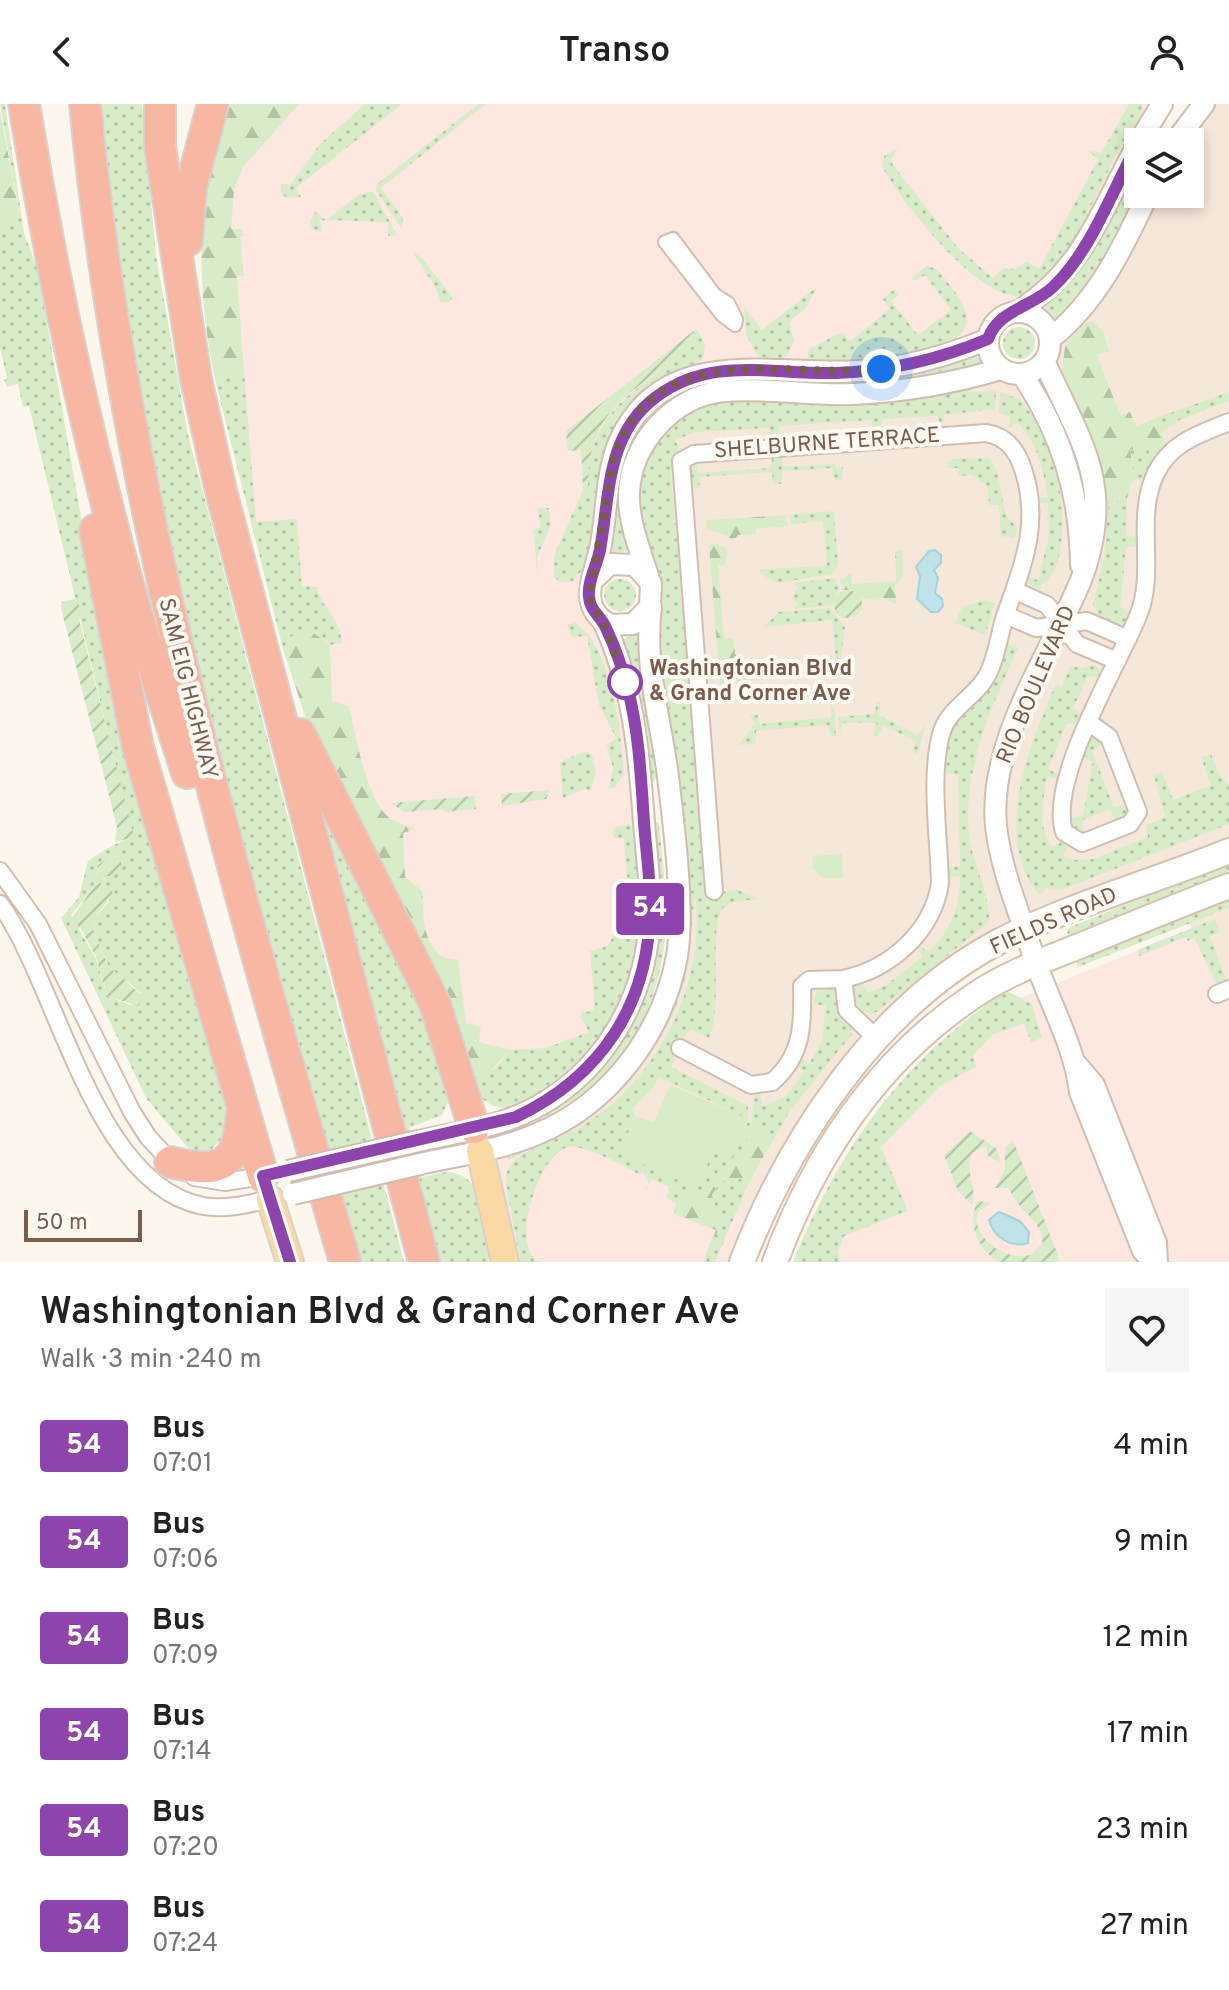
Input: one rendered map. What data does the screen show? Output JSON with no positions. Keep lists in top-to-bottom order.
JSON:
{
  "streets": {
    "highway": ["SAM EIG HIGHWAY"],
    "main road": ["FIELDS ROAD"],
    "street": ["SHELBURNE TERRACE", "RIO BOULEVARD"]
  },
  "crossings": [
    ["RIO BOULEVARD", "FIELDS ROAD"]
  ],
  "places": ["Washingtonian Blvd & Grand Corner Ave"],
  "lines": ["bus line 54"],
  "scale_bar": "50 m",
  "page": {
    "header": "Transo",
    "on_map": "54",
    "scale": "50 m",
    "heading": ["Washingtonian Blvd & Grand Corner Ave", "Walk · 3 min · 240 m"],
    "list": [
      {
        "mark": "54",
        "name": "Bus",
        "note": "07:01",
        "value": "4 min"
      },
      {
        "mark": "54",
        "name": "Bus",
        "note": "07:06",
        "value": "9 min"
      },
      {
        "mark": "54",
        "name": "Bus",
        "note": "07:09",
        "value": "12 min"
      },
      {
        "mark": "54",
        "name": "Bus",
        "note": "07:14",
        "value": "17 min"
      },
      {
        "mark": "54",
        "name": "Bus",
        "note": "07:20",
        "value": "23 min"
      },
      {
        "mark": "54",
        "name": "Bus",
        "note": "07:24",
        "value": "27 min"
      }
    ]
  }
}
